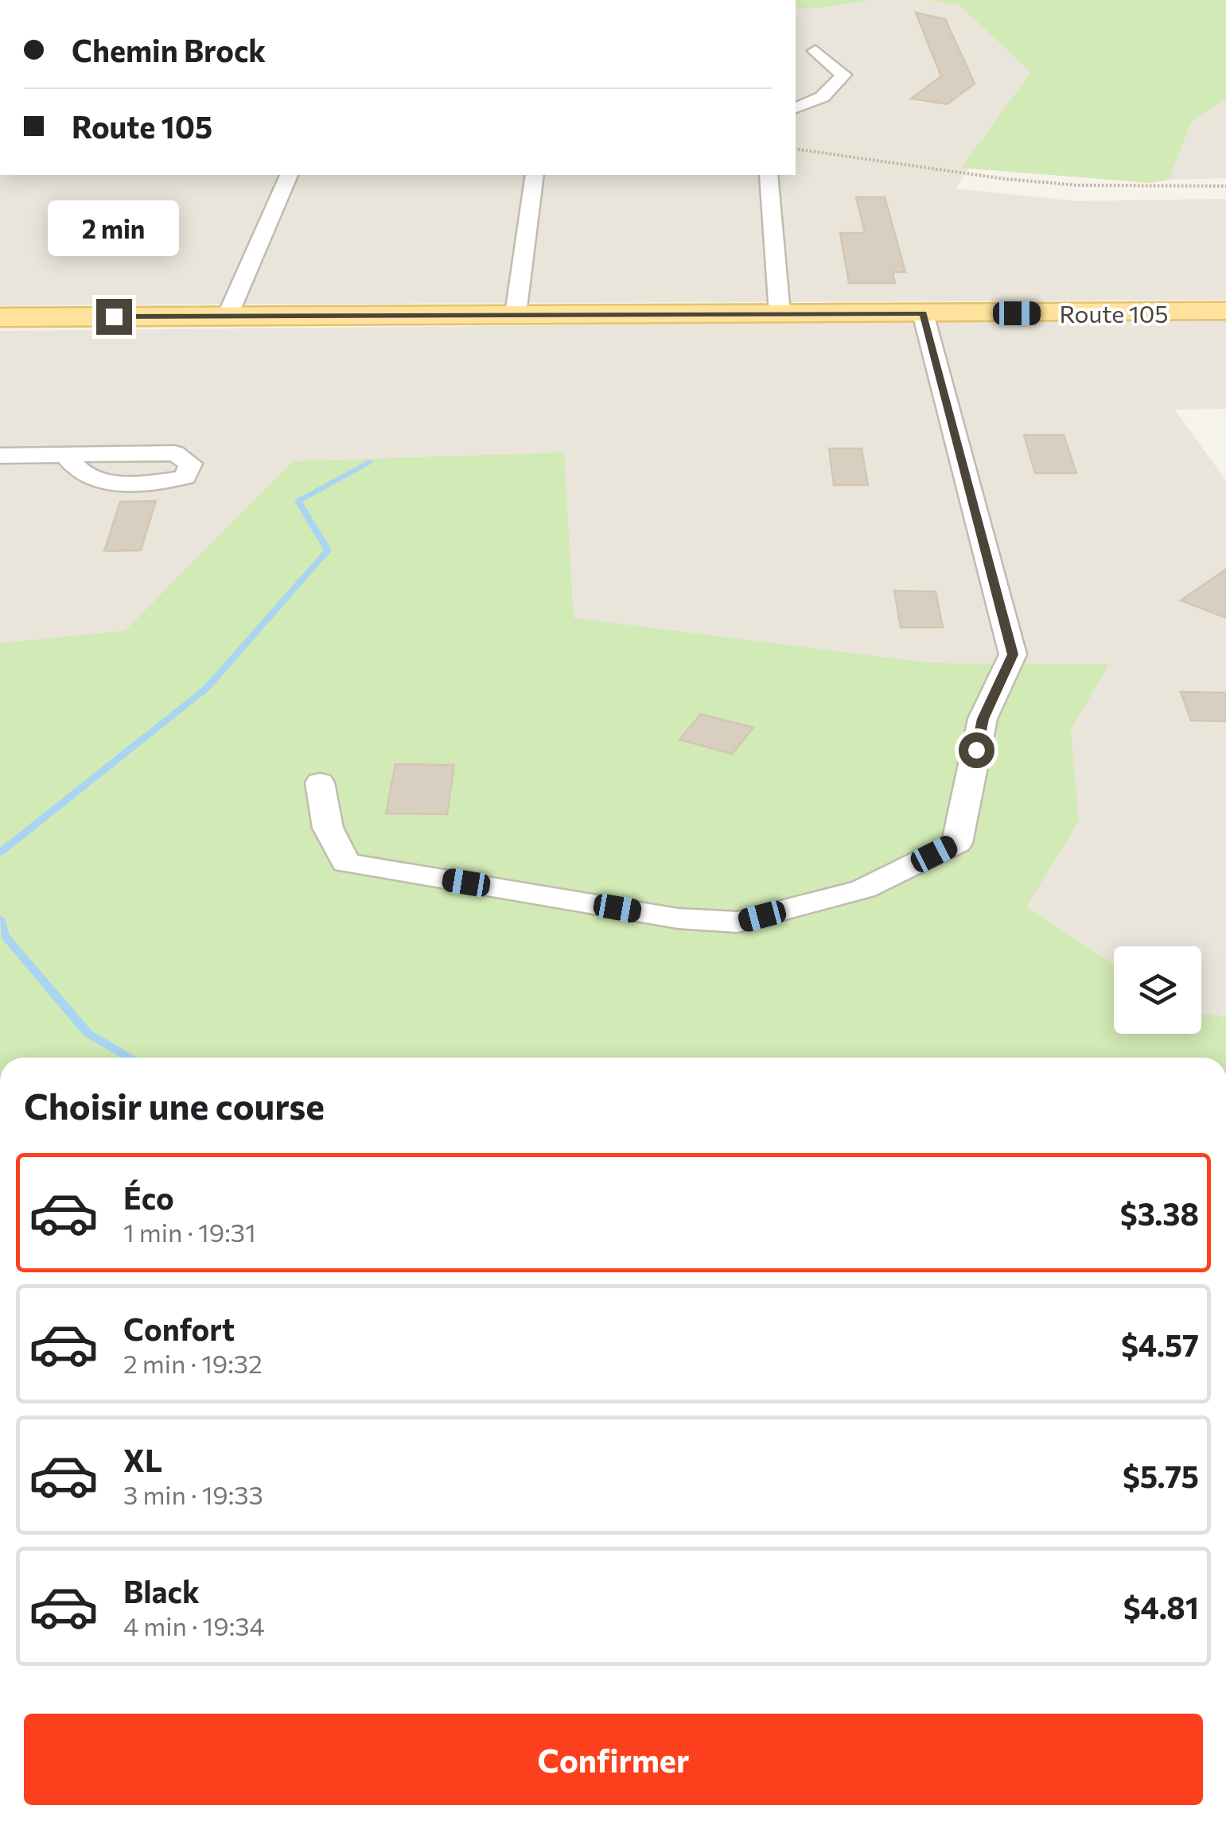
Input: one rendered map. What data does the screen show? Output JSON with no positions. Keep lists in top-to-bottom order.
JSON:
{
  "streets": {
    "main road": ["Route 105"]
  },
  "page": {
    "banner": ["Chemin Brock", "Route 105"],
    "bubble": "2 min",
    "heading": "Choisir une course",
    "list": [
      {
        "name": "Éco",
        "note": "1 min · 19:31",
        "value": "$3.38"
      },
      {
        "name": "Confort",
        "note": "2 min · 19:32",
        "value": "$4.57"
      },
      {
        "name": "XL",
        "note": "3 min · 19:33",
        "value": "$5.75"
      },
      {
        "name": "Black",
        "note": "4 min · 19:34",
        "value": "$4.81"
      }
    ],
    "buttons": "Confirmer"
  }
}
